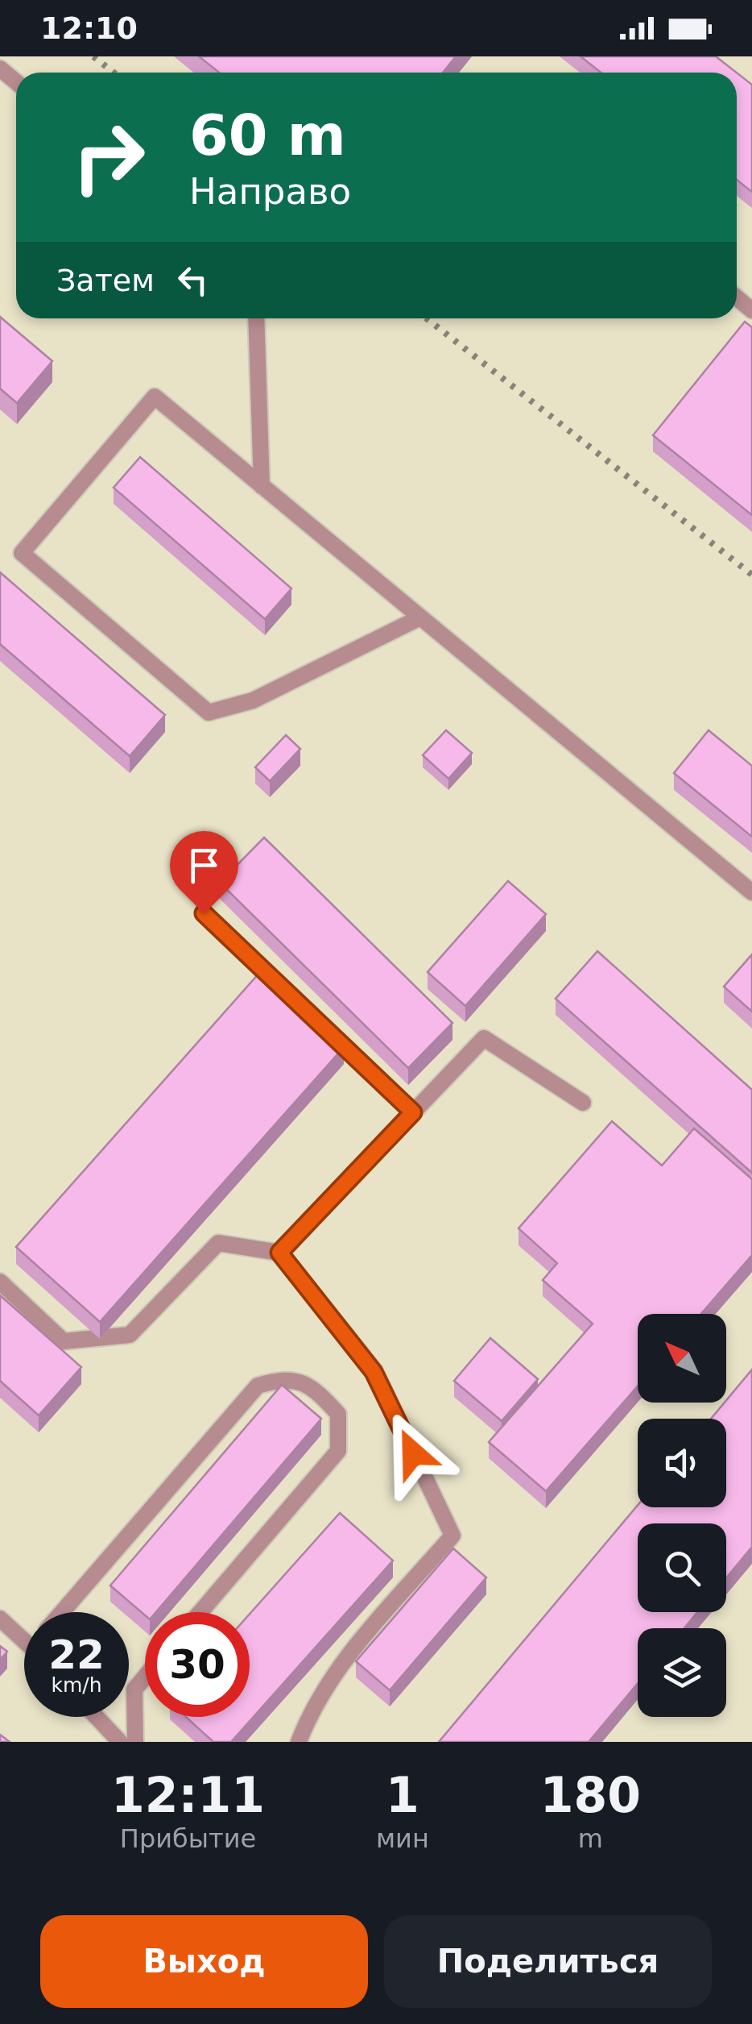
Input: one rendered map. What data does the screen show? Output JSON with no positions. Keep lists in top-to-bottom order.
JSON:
{
  "north": "top left",
  "page": {
    "status": "12:10",
    "turn": ["60 m", "Направо"],
    "then": "Затем",
    "speed": "22 km/h",
    "limit": "30",
    "eta": [
      "12:11",
      "Прибытие",
      "1",
      "мин",
      "180",
      "m"
    ],
    "buttons": ["Выход", "Поделиться"]
  }
}
